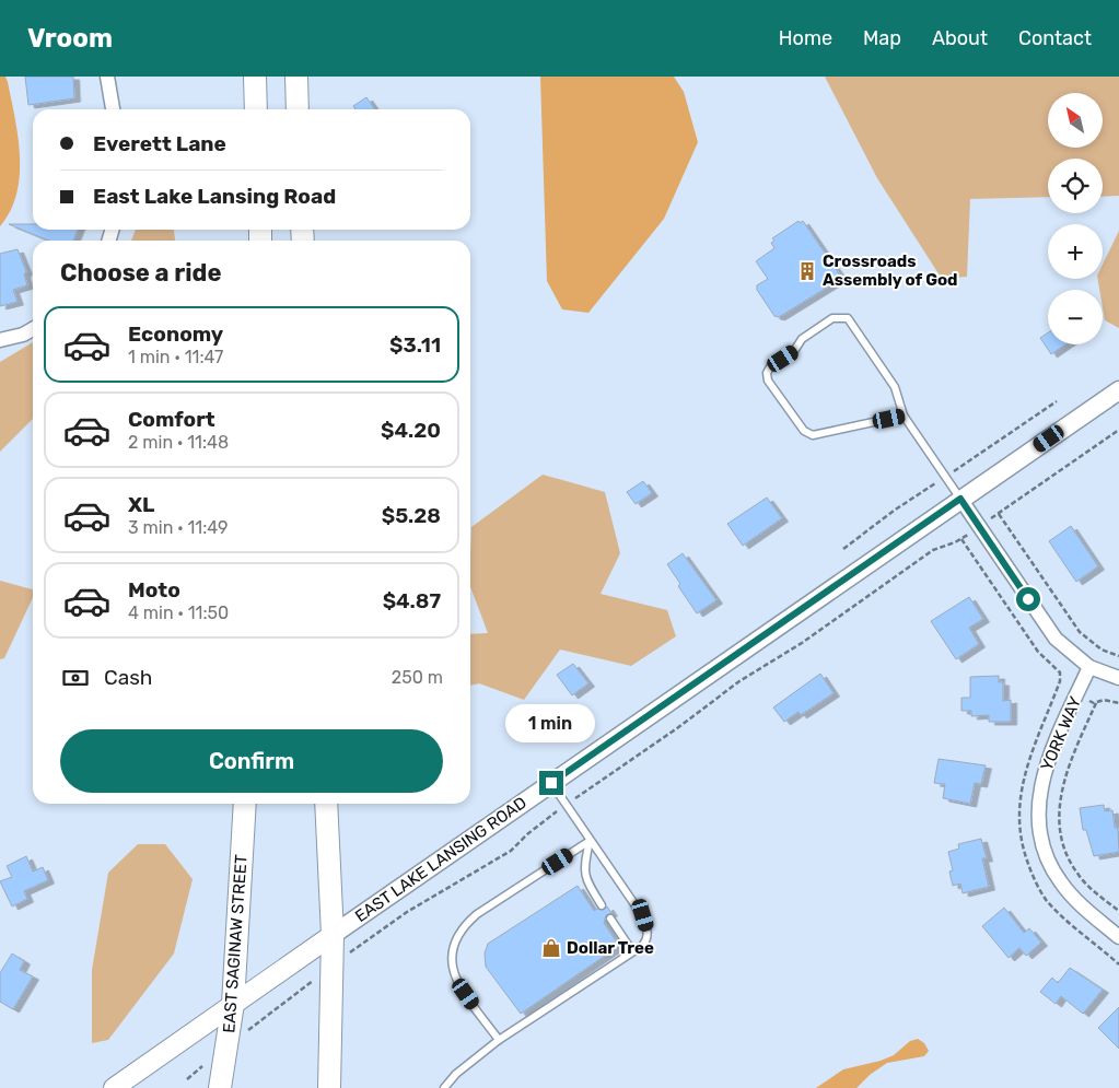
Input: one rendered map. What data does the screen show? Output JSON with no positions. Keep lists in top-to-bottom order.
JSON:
{
  "streets": {
    "main road": ["EAST LAKE LANSING ROAD", "EAST SAGINAW STREET"],
    "street": ["YORK WAY"]
  },
  "crossings": [
    ["EAST LAKE LANSING ROAD", "EAST SAGINAW STREET"]
  ],
  "places": {
    "building": ["Crossroads Assembly of God"],
    "shop": ["Dollar Tree"]
  },
  "north": "top left",
  "page": {
    "header": "Vroom",
    "nav": [
      "Home",
      "Map",
      "About",
      "Contact"
    ],
    "map_buttons": ["+", "−"],
    "banner": ["Everett Lane", "East Lake Lansing Road"],
    "heading": "Choose a ride",
    "list": [
      {
        "name": "Economy",
        "note": "1 min · 11:47",
        "value": "$3.11"
      },
      {
        "name": "Comfort",
        "note": "2 min · 11:48",
        "value": "$4.20"
      },
      {
        "name": "XL",
        "note": "3 min · 11:49",
        "value": "$5.28"
      },
      {
        "name": "Moto",
        "note": "4 min · 11:50",
        "value": "$4.87"
      }
    ],
    "pay": ["Cash", "250 m"],
    "bubble": "1 min",
    "buttons": "Confirm"
  }
}
